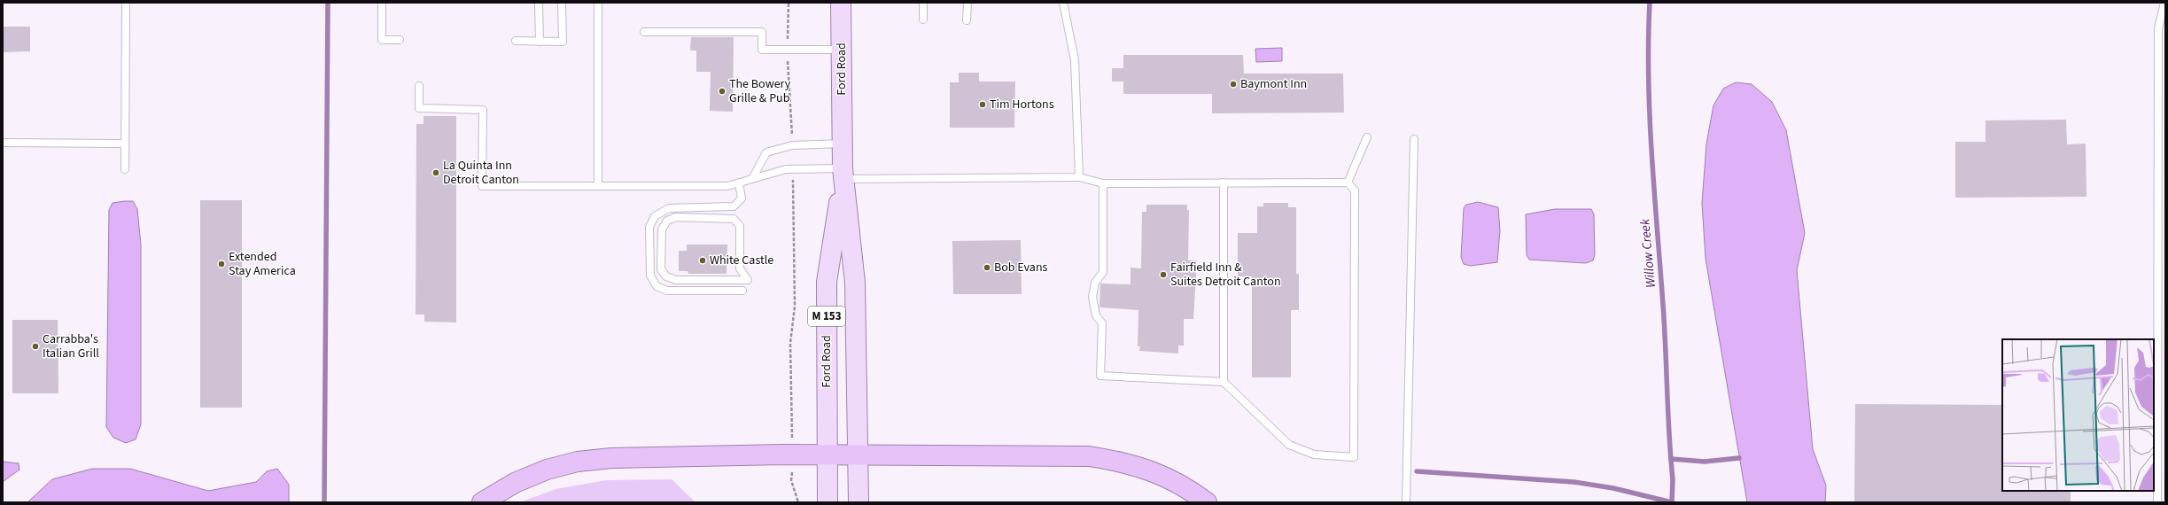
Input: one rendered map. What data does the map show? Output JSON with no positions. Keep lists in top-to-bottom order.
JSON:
{
  "streets": {
    "main road": ["Ford Road", "M 153"]
  },
  "water": ["Willow Creek"],
  "places": [
    "Baymont Inn",
    "The Bowery Grille & Pub",
    "Tim Hortons",
    "La Quinta Inn Detroit Canton",
    "White Castle",
    "Extended Stay America",
    "Bob Evans",
    "Fairfield Inn & Suites Detroit Canton",
    "Carrabba's Italian Grill"
  ]
}
